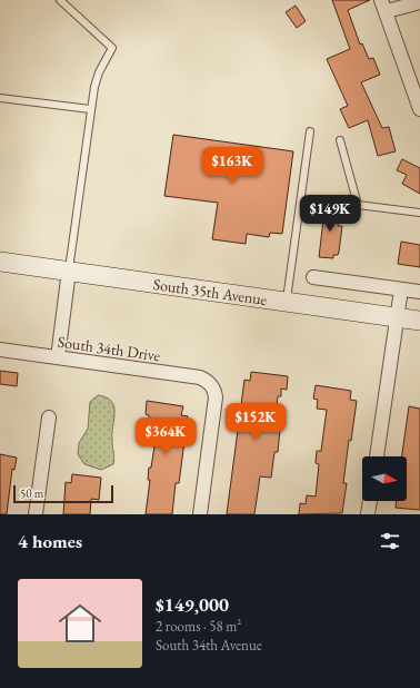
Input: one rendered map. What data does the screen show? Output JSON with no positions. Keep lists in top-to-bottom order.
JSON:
{
  "streets": {
    "main road": ["South 35th Avenue"],
    "street": ["South 34th Drive"]
  },
  "scale_bar": "50 m",
  "north": "right",
  "page": {
    "price": [
      "$163K",
      "$149K",
      "$152K",
      "$364K"
    ],
    "scale": "50 m",
    "heading": "4 homes",
    "list": [
      {
        "name": "$149,000",
        "note": "2 rooms · 58 m² · South 34th Avenue"
      }
    ]
  }
}
